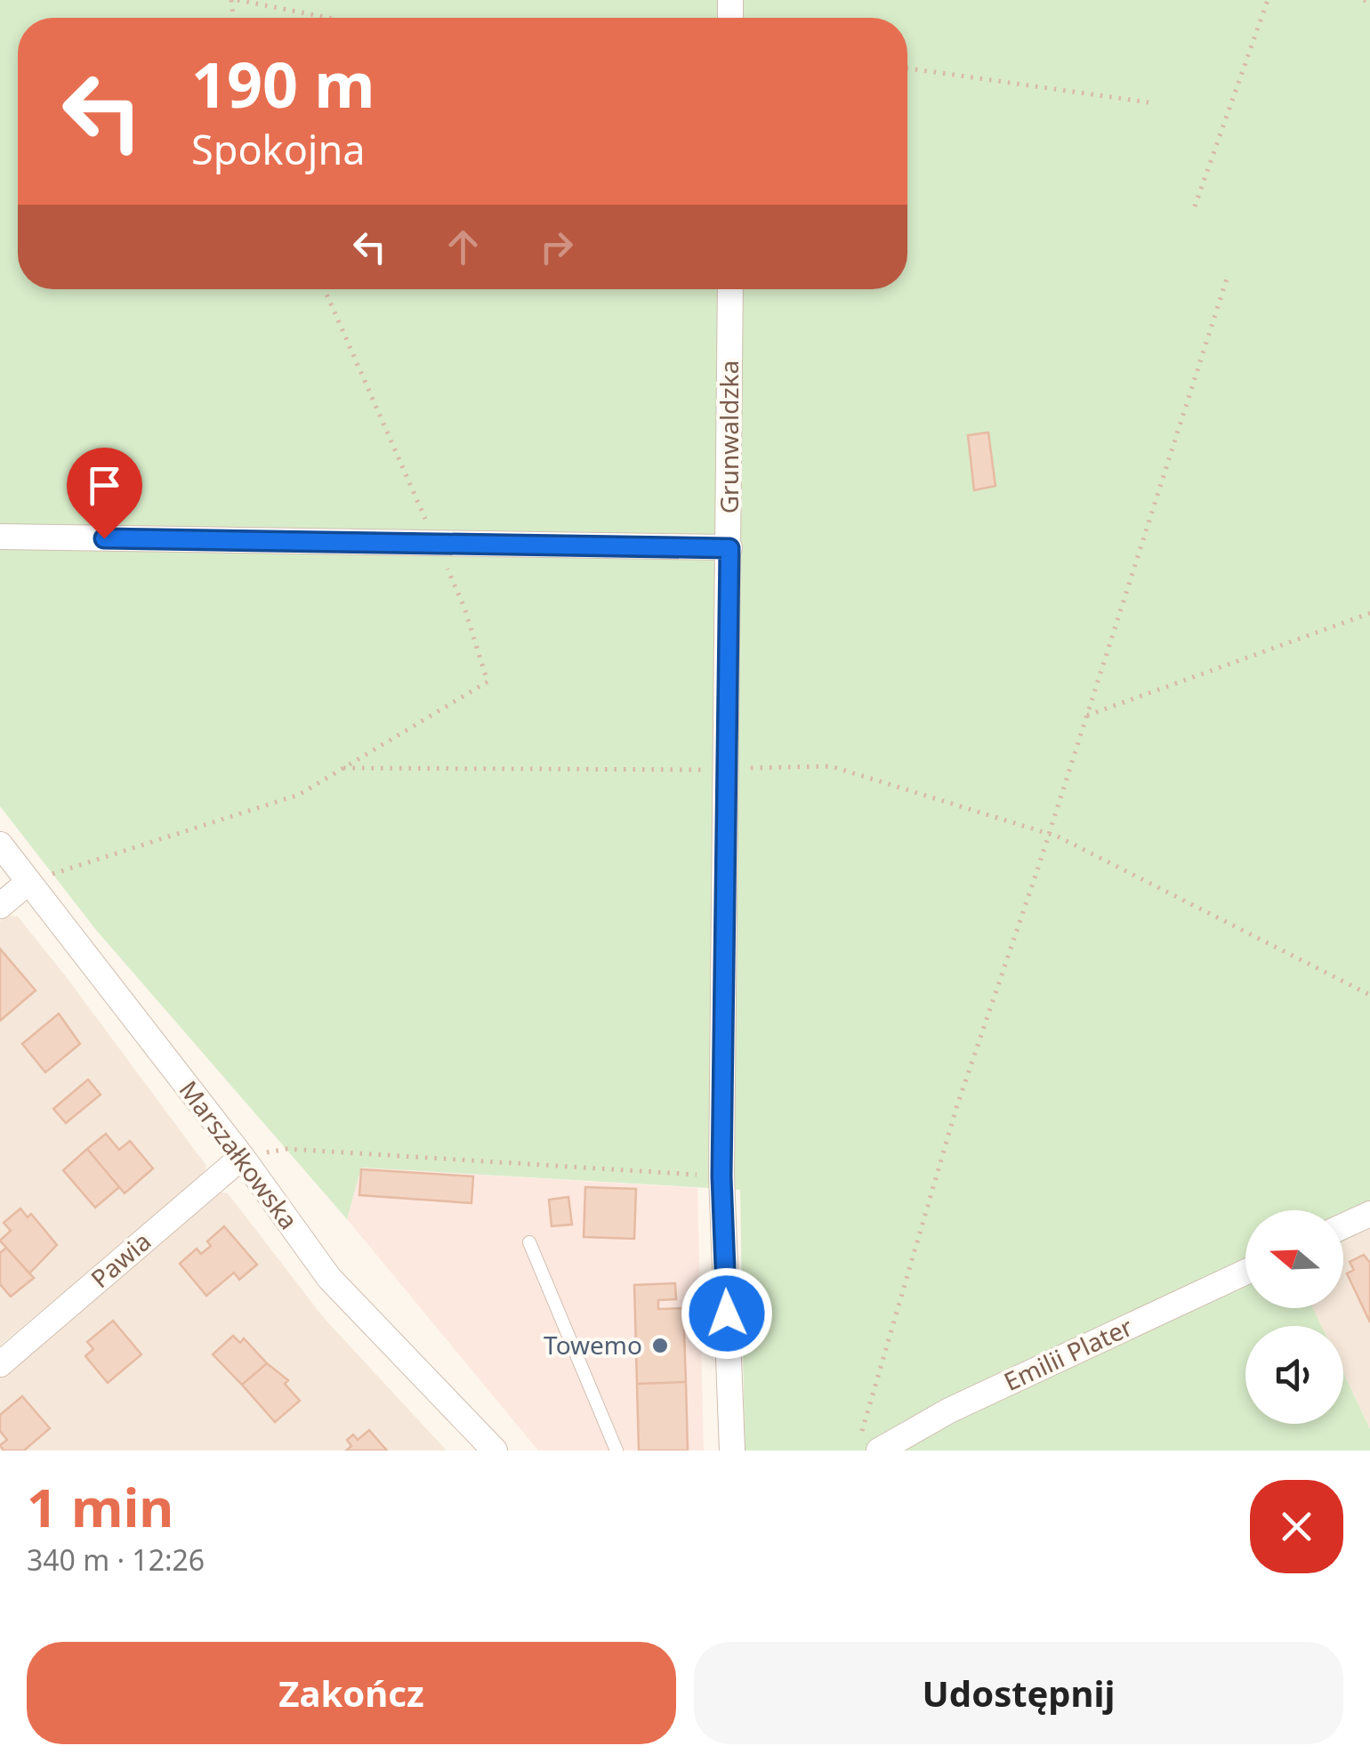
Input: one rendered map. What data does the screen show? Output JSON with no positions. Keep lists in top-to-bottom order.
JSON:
{
  "streets": {
    "street": [
      "Grunwaldzka",
      "Marszałkowska",
      "Pawia",
      "Emilii Plater"
    ]
  },
  "crossings": [
    ["Marszałkowska", "Pawia"]
  ],
  "places": ["Towemo"],
  "north": "left",
  "page": {
    "turn": ["190 m", "Spokojna"],
    "heading": ["1 min", "340 m · 12:26"],
    "buttons": ["Zakończ", "Udostępnij"]
  }
}
